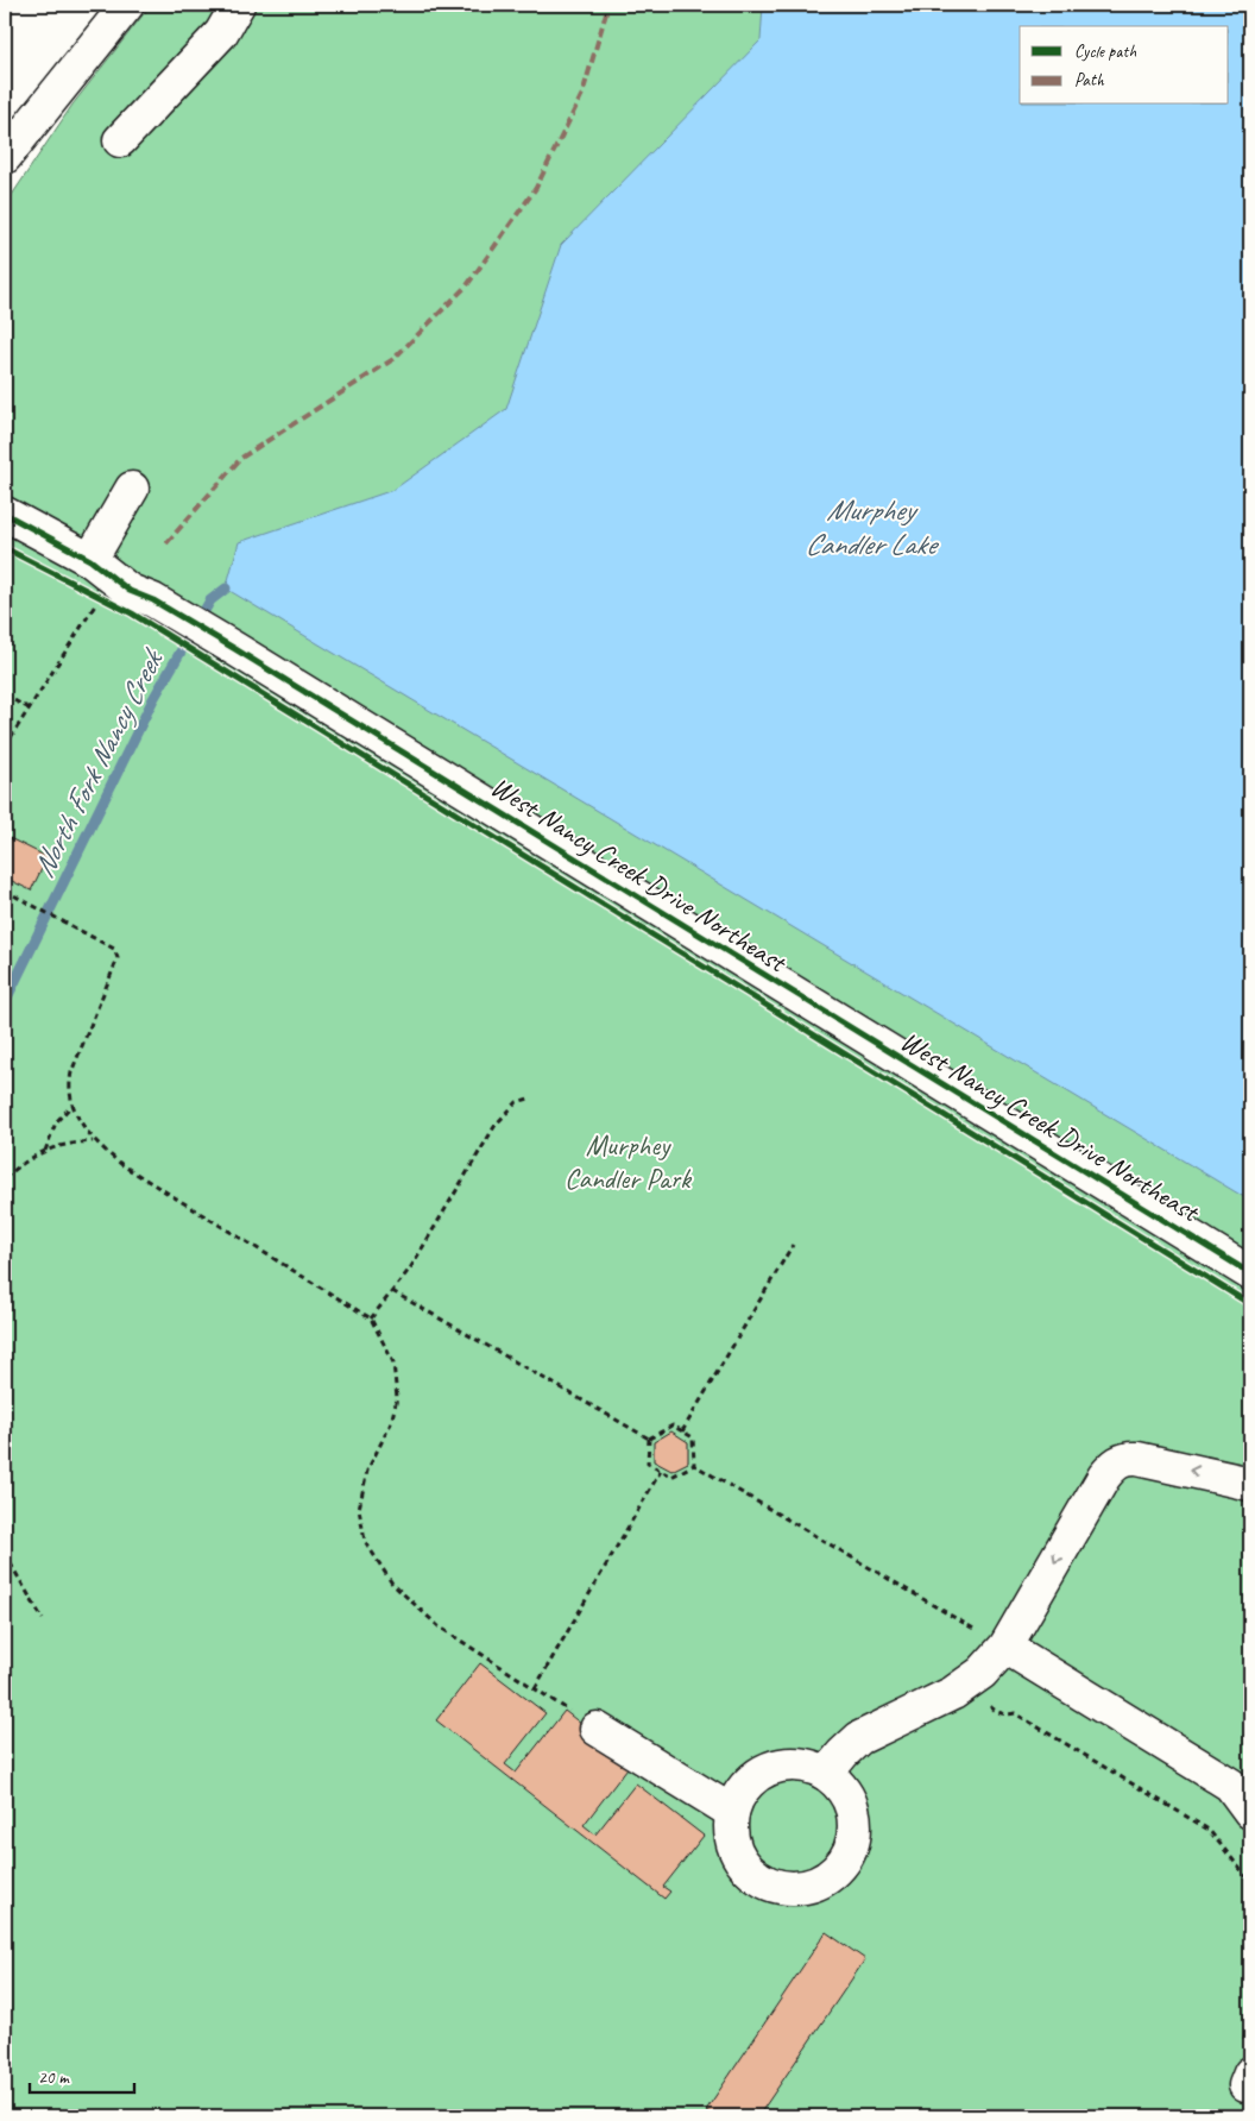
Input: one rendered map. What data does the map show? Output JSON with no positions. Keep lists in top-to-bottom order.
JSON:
{
  "streets": {
    "street": ["West Nancy Creek Drive Northeast"]
  },
  "water": ["Murphey Candler Lake", "North Fork Nancy Creek"],
  "parks": ["Murphey Candler Park"],
  "legend": ["Cycle path", "Path"],
  "scale_bar": "20 m"
}
